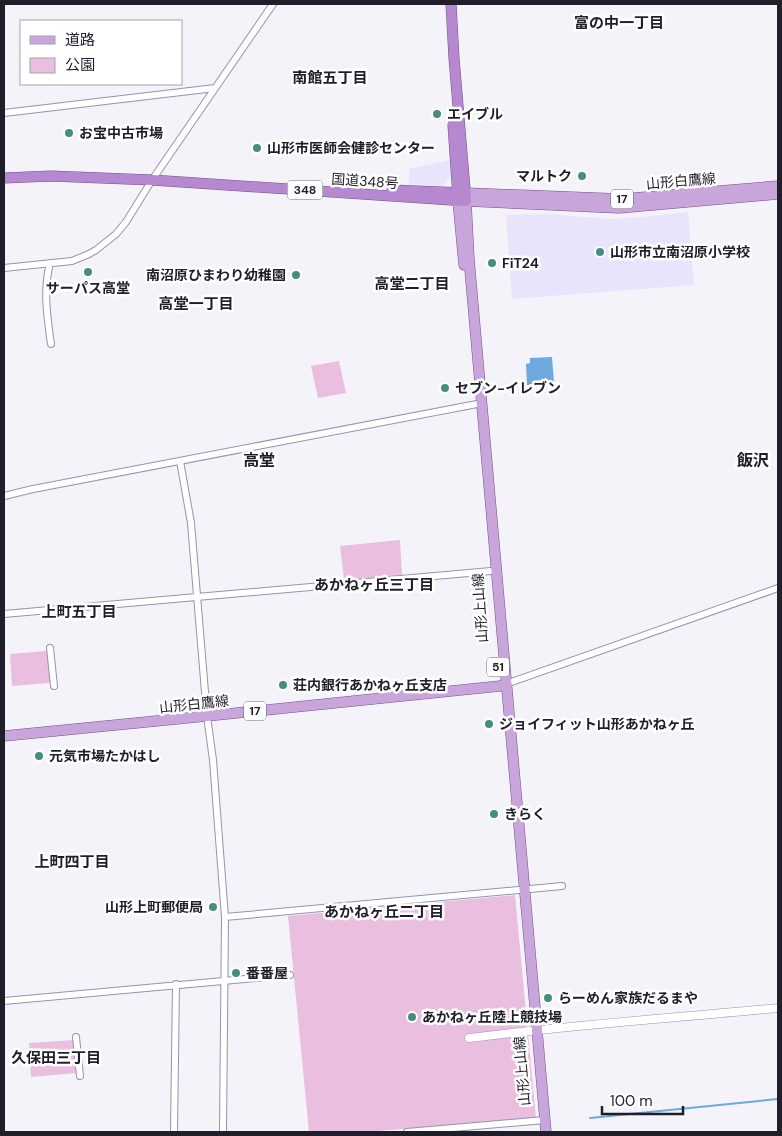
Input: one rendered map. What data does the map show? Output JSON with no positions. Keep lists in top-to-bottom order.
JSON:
{
  "streets": {
    "highway": ["国道348号", "348"],
    "main road": [
      "山形白鷹線",
      "17",
      "山形上山線",
      "51"
    ]
  },
  "crossings": [
    ["国道348号", "山形白鷹線"],
    ["国道348号", "山形上山線"],
    ["山形白鷹線", "山形上山線"]
  ],
  "districts": [
    "富の中一丁目",
    "南館五丁目",
    "高堂二丁目",
    "高堂一丁目",
    "高堂",
    "飯沢",
    "あかねヶ丘三丁目",
    "上町五丁目",
    "上町四丁目",
    "あかねヶ丘二丁目",
    "久保田三丁目"
  ],
  "places": [
    "エイブル",
    "お宝中古市場",
    "山形市医師会健診センター",
    "マルトク",
    "山形市立南沼原小学校",
    "FiT24",
    "サーパス高堂",
    "南沼原ひまわり幼稚園",
    "セブン-イレブン",
    "荘内銀行あかねヶ丘支店",
    "ジョイフィット山形あかねヶ丘",
    "元気市場たかはし",
    "きらく",
    "山形上町郵便局",
    "番番屋",
    "らーめん家族だるまや",
    "あかねヶ丘陸上競技場"
  ],
  "legend": ["道路", "公園"],
  "scale_bar": "100 m"
}
